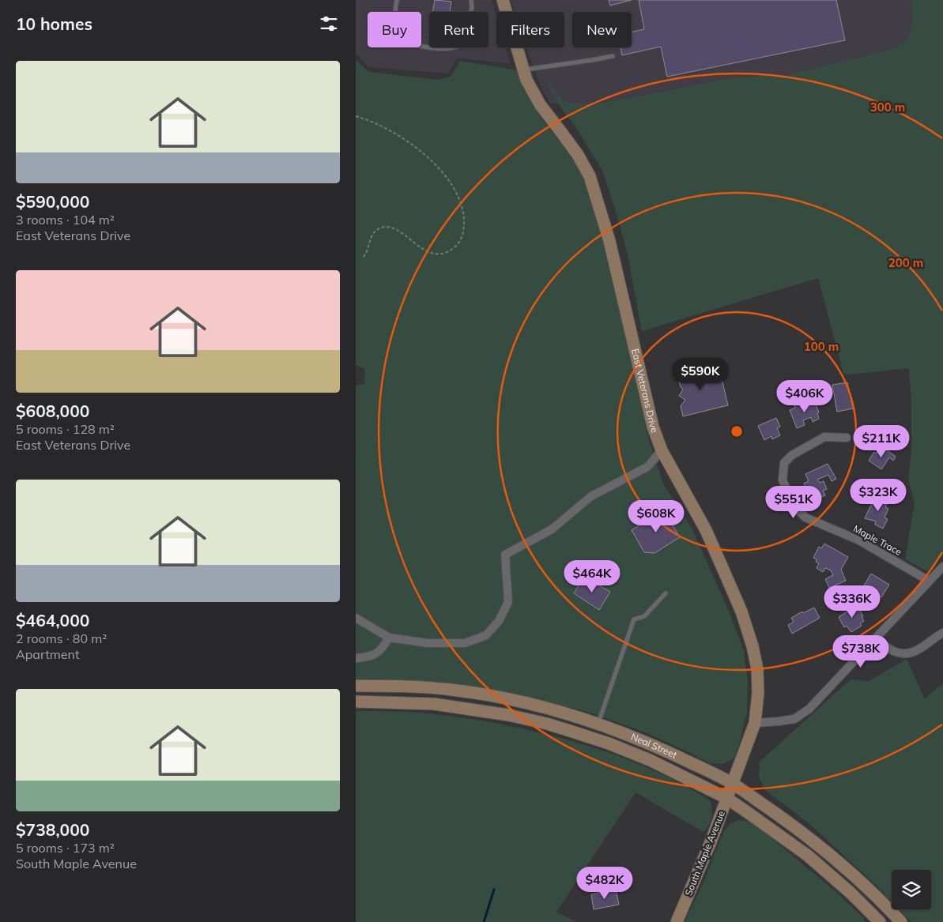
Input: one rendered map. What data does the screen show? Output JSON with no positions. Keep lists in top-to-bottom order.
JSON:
{
  "streets": {
    "main road": ["East Veterans Drive", "Neal Street", "South Maple Avenue"],
    "street": ["Maple Trace"]
  },
  "crossings": [
    ["East Veterans Drive", "Neal Street"],
    ["East Veterans Drive", "South Maple Avenue"],
    ["Neal Street", "South Maple Avenue"]
  ],
  "page": {
    "heading": "10 homes",
    "chip": [
      "Buy",
      "Rent",
      "Filters",
      "New"
    ],
    "list": [
      {
        "name": "$590,000",
        "note": "3 rooms · 104 m² · East Veterans Drive"
      },
      {
        "name": "$608,000",
        "note": "5 rooms · 128 m² · East Veterans Drive"
      },
      {
        "name": "$464,000",
        "note": "2 rooms · 80 m² · Apartment"
      },
      {
        "name": "$738,000",
        "note": "5 rooms · 173 m² · South Maple Avenue"
      }
    ],
    "price": [
      "$590K",
      "$406K",
      "$211K",
      "$323K",
      "$551K",
      "$608K",
      "$464K",
      "$336K",
      "$738K",
      "$482K"
    ]
  },
  "rings": ["300 m", "200 m", "100 m"]
}
